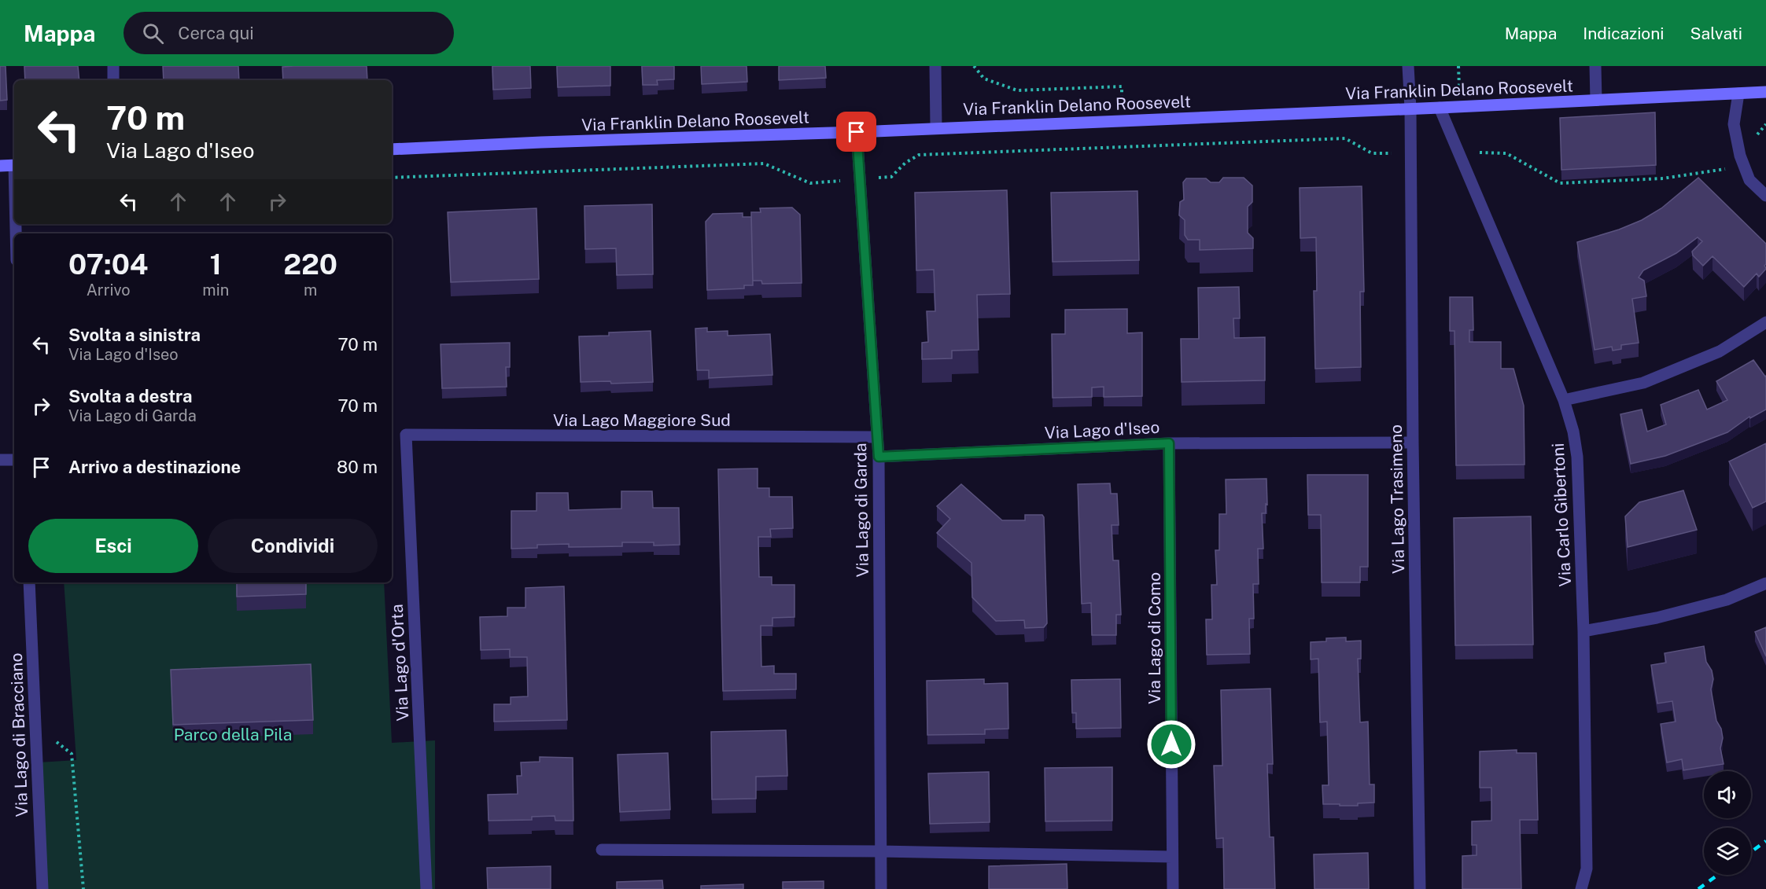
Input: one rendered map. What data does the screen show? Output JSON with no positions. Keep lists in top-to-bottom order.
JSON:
{
  "streets": {
    "main road": ["Via Franklin Delano Roosevelt"],
    "street": [
      "Via Lago Maggiore Sud",
      "Via Lago d'Iseo",
      "Via Lago Trasimeno",
      "Via Lago di Garda",
      "Via Carlo Gibertoni",
      "Via Lago di Como",
      "Via Lago d'Orta",
      "Via Lago di Bracciano"
    ]
  },
  "crossings": [
    ["Via Franklin Delano Roosevelt", "Via Lago Trasimeno"],
    ["Via Franklin Delano Roosevelt", "Via Lago di Garda"],
    ["Via Franklin Delano Roosevelt", "Via Carlo Gibertoni"],
    ["Via Lago Maggiore Sud", "Via Lago di Garda"],
    ["Via Lago Maggiore Sud", "Via Lago d'Orta"],
    ["Via Lago d'Iseo", "Via Lago Trasimeno"],
    ["Via Lago d'Iseo", "Via Lago di Garda"],
    ["Via Lago d'Iseo", "Via Lago di Como"]
  ],
  "parks": ["Parco della Pila"],
  "page": {
    "header": "Mappa",
    "search": "Cerca qui",
    "nav": ["Mappa", "Indicazioni", "Salvati"],
    "turn": ["70 m", "Via Lago d'Iseo"],
    "eta": [
      "07:04",
      "Arrivo",
      "1",
      "min",
      "220",
      "m"
    ],
    "list": [
      {
        "name": "Svolta a sinistra",
        "note": "Via Lago d'Iseo",
        "value": "70 m"
      },
      {
        "name": "Svolta a destra",
        "note": "Via Lago di Garda",
        "value": "70 m"
      },
      {
        "name": "Arrivo a destinazione",
        "value": "80 m"
      }
    ],
    "buttons": ["Esci", "Condividi"]
  }
}
